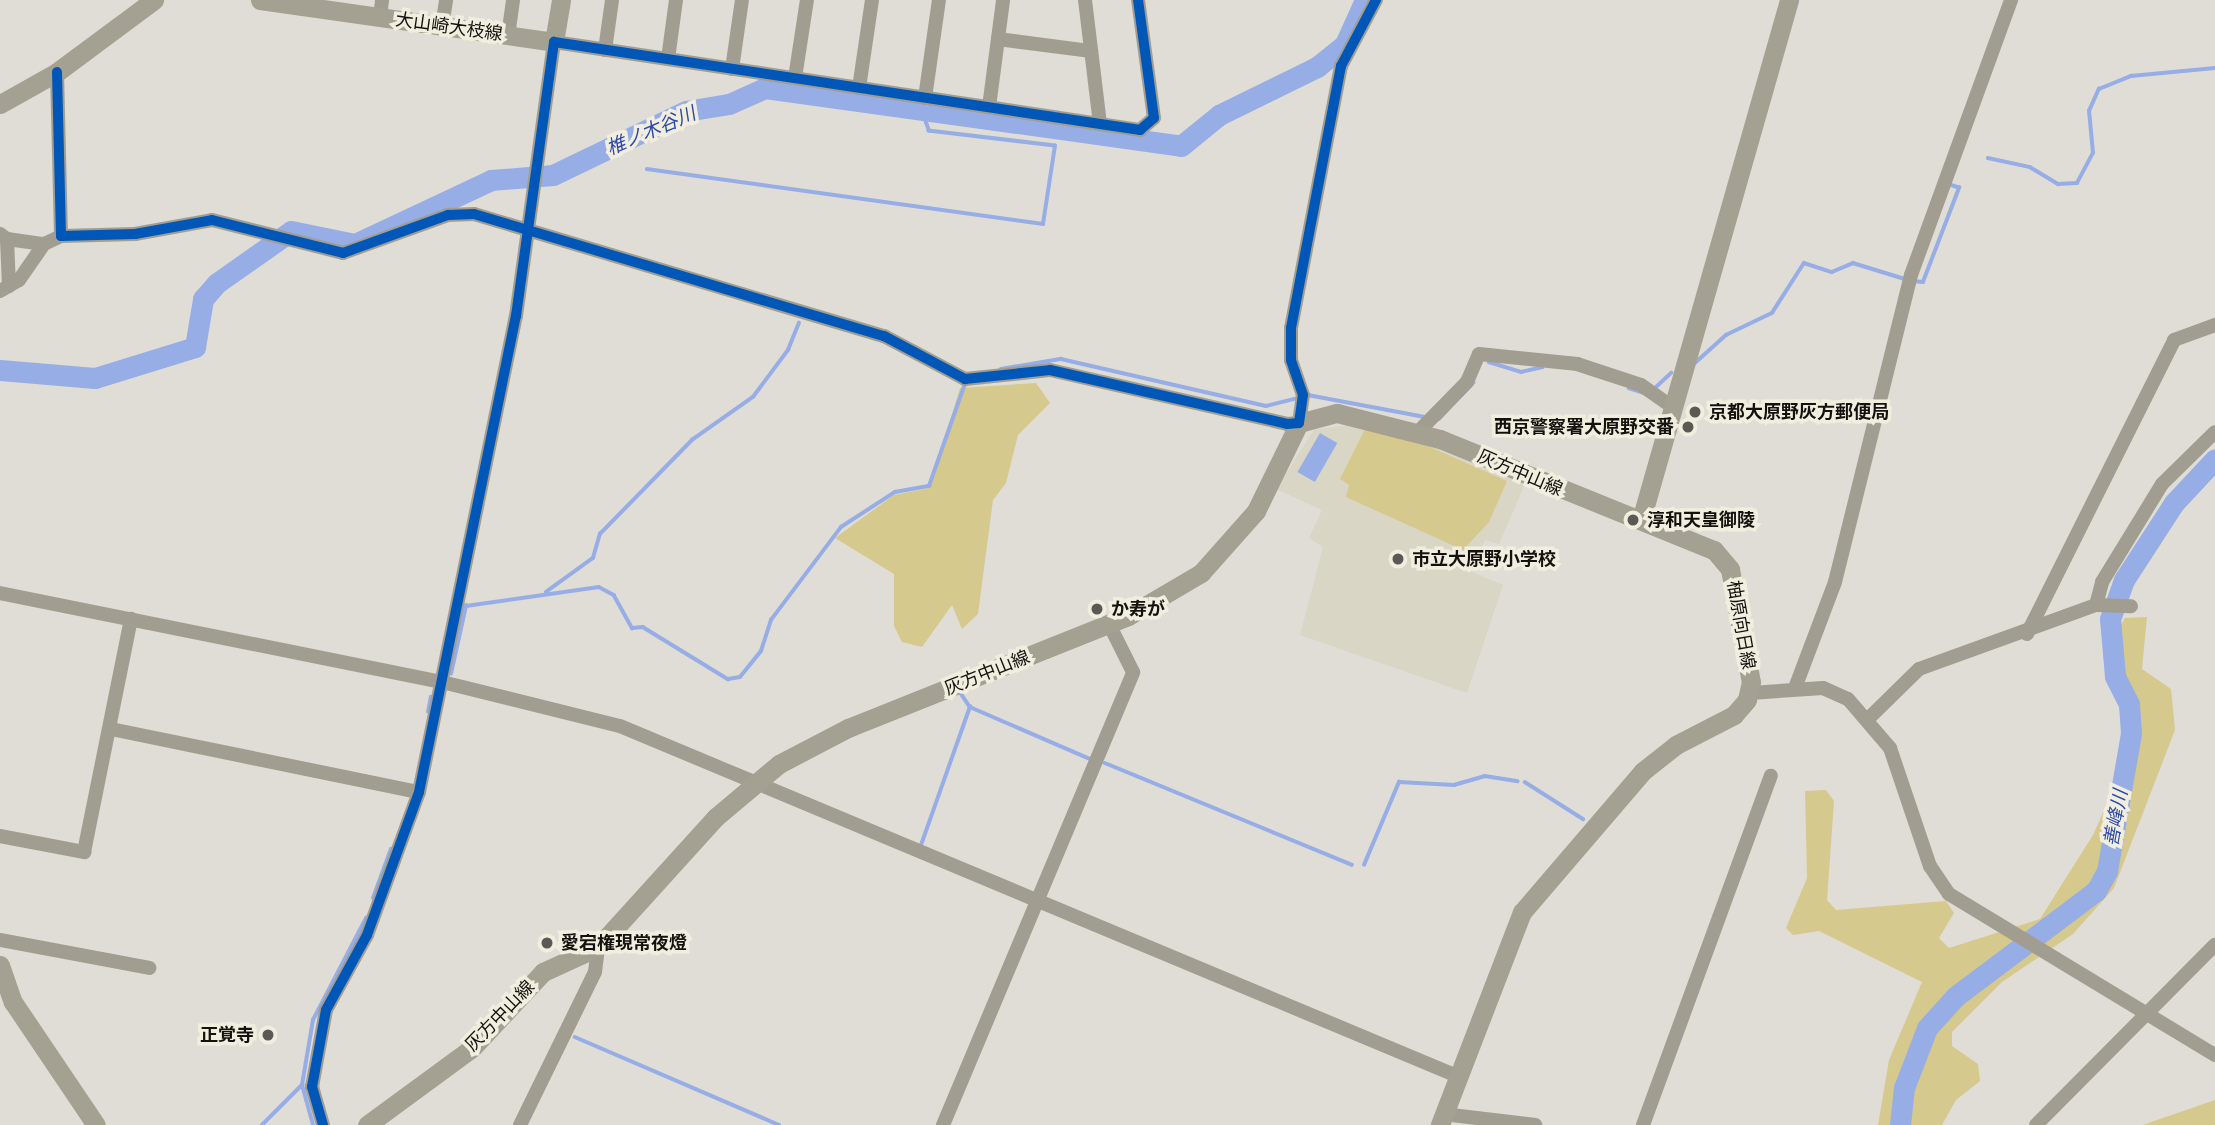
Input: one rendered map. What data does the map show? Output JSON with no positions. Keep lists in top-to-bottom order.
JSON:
{
  "streets": {
    "main road": ["大山崎大枝線", "灰方中山線", "柚原向日線"]
  },
  "crossings": [
    ["灰方中山線", "柚原向日線"]
  ],
  "water": ["椎ノ木谷川", "善峰川"],
  "places": [
    "京都大原野灰方郵便局",
    "西京警察署大原野交番",
    "淳和天皇御陵",
    "市立大原野小学校",
    "か寿が",
    "愛宕権現常夜燈",
    "正覚寺"
  ]
}
